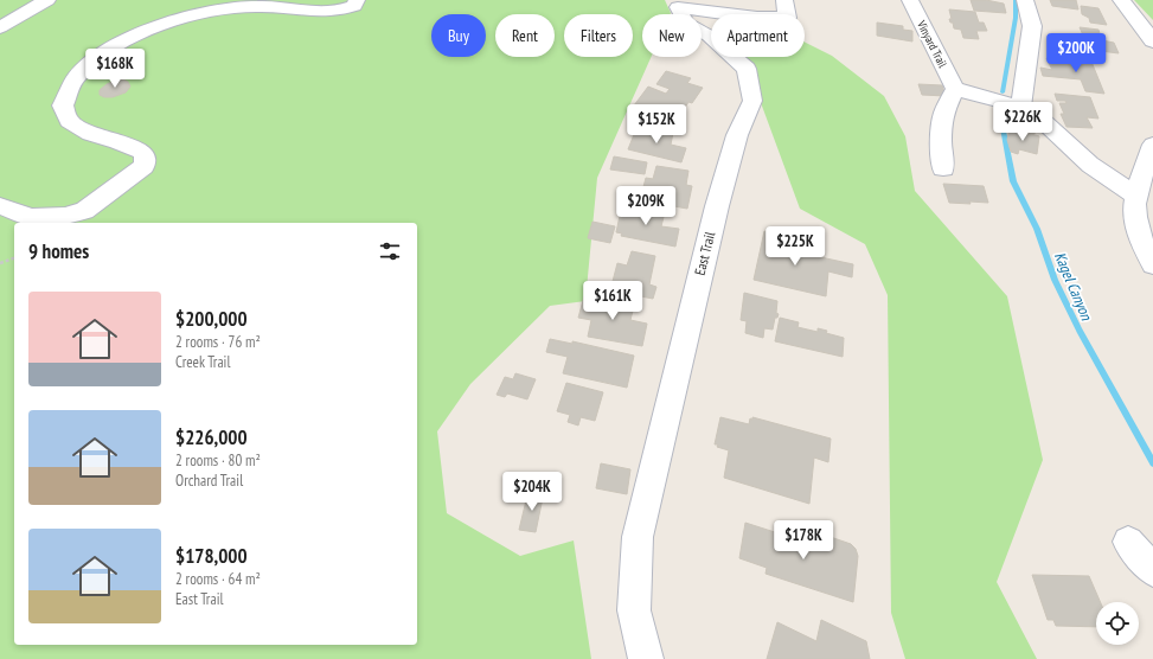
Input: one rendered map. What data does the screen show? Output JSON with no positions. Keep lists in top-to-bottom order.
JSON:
{
  "streets": {
    "street": ["Vinyard Trail", "East Trail"]
  },
  "water": ["Kagel Canyon"],
  "page": {
    "chip": [
      "Buy",
      "Rent",
      "Filters",
      "New",
      "Apartment"
    ],
    "price": [
      "$200K",
      "$168K",
      "$226K",
      "$152K",
      "$209K",
      "$225K",
      "$161K",
      "$204K",
      "$178K"
    ],
    "heading": "9 homes",
    "list": [
      {
        "name": "$200,000",
        "note": "2 rooms · 76 m² · Creek Trail"
      },
      {
        "name": "$226,000",
        "note": "2 rooms · 80 m² · Orchard Trail"
      },
      {
        "name": "$178,000",
        "note": "2 rooms · 64 m² · East Trail"
      }
    ]
  }
}
